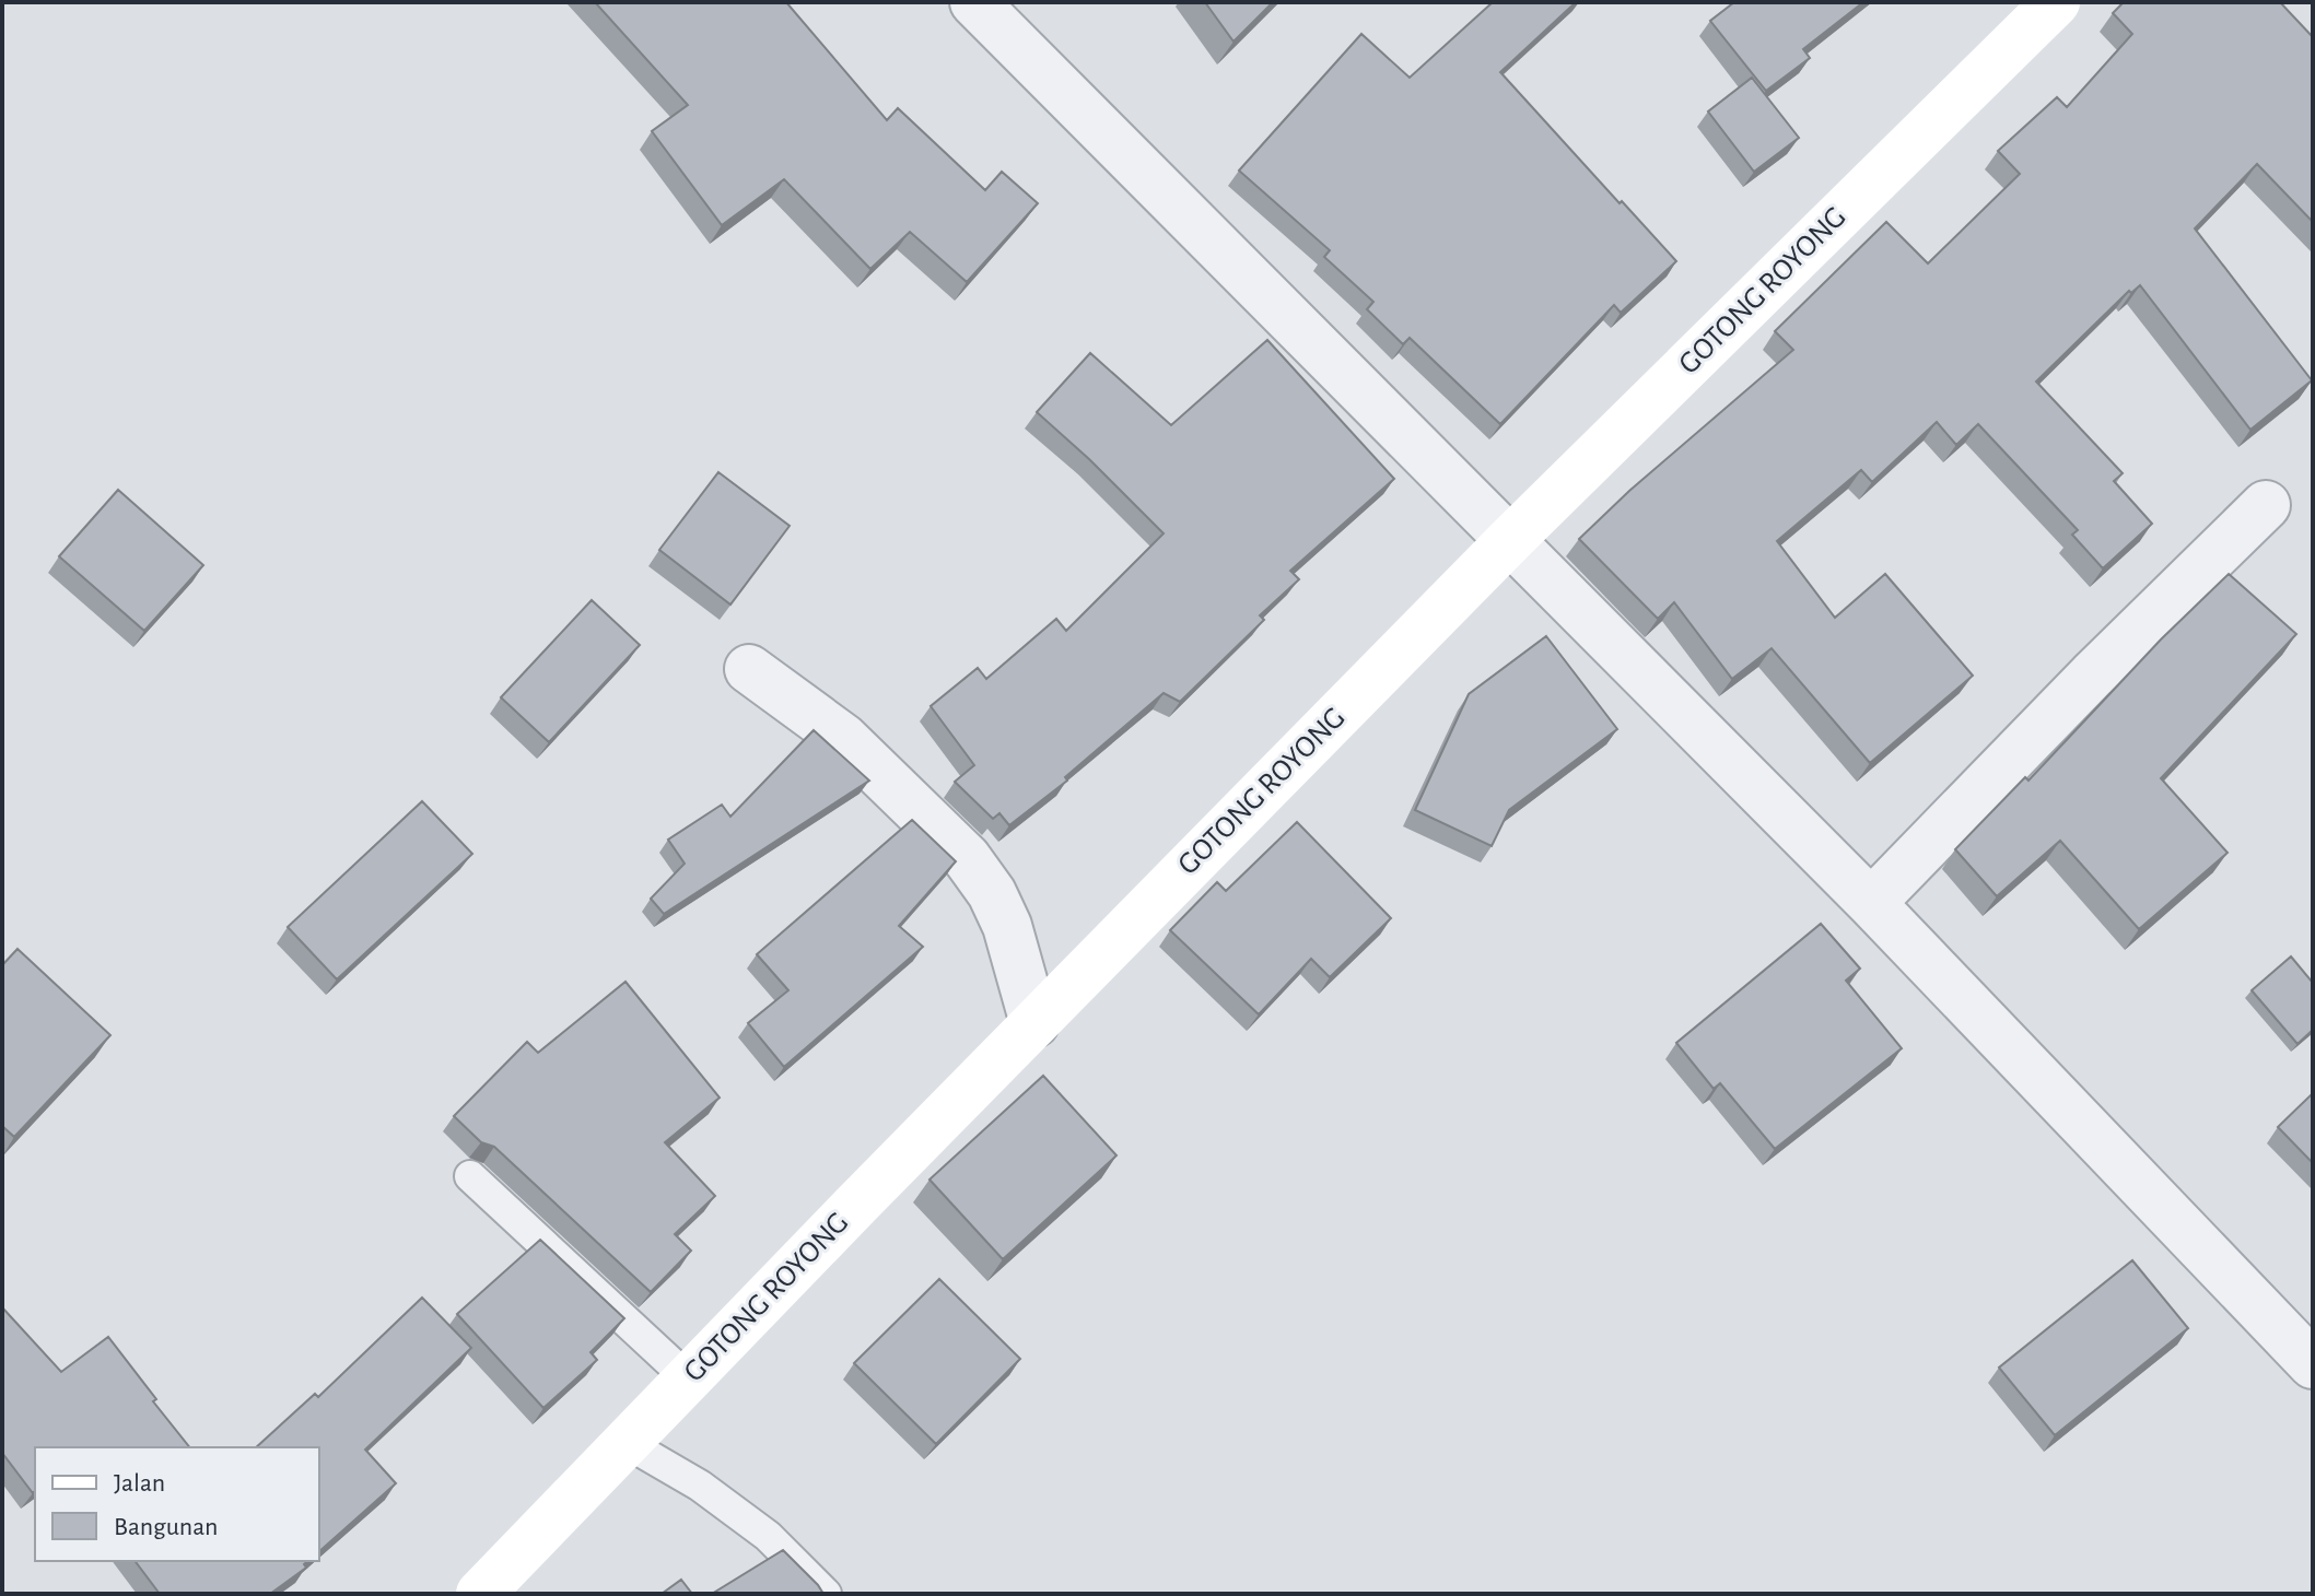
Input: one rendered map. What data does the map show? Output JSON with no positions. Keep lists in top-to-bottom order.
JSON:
{
  "streets": {
    "street": ["GOTONG ROYONG"]
  },
  "legend": ["Jalan", "Bangunan"]
}
